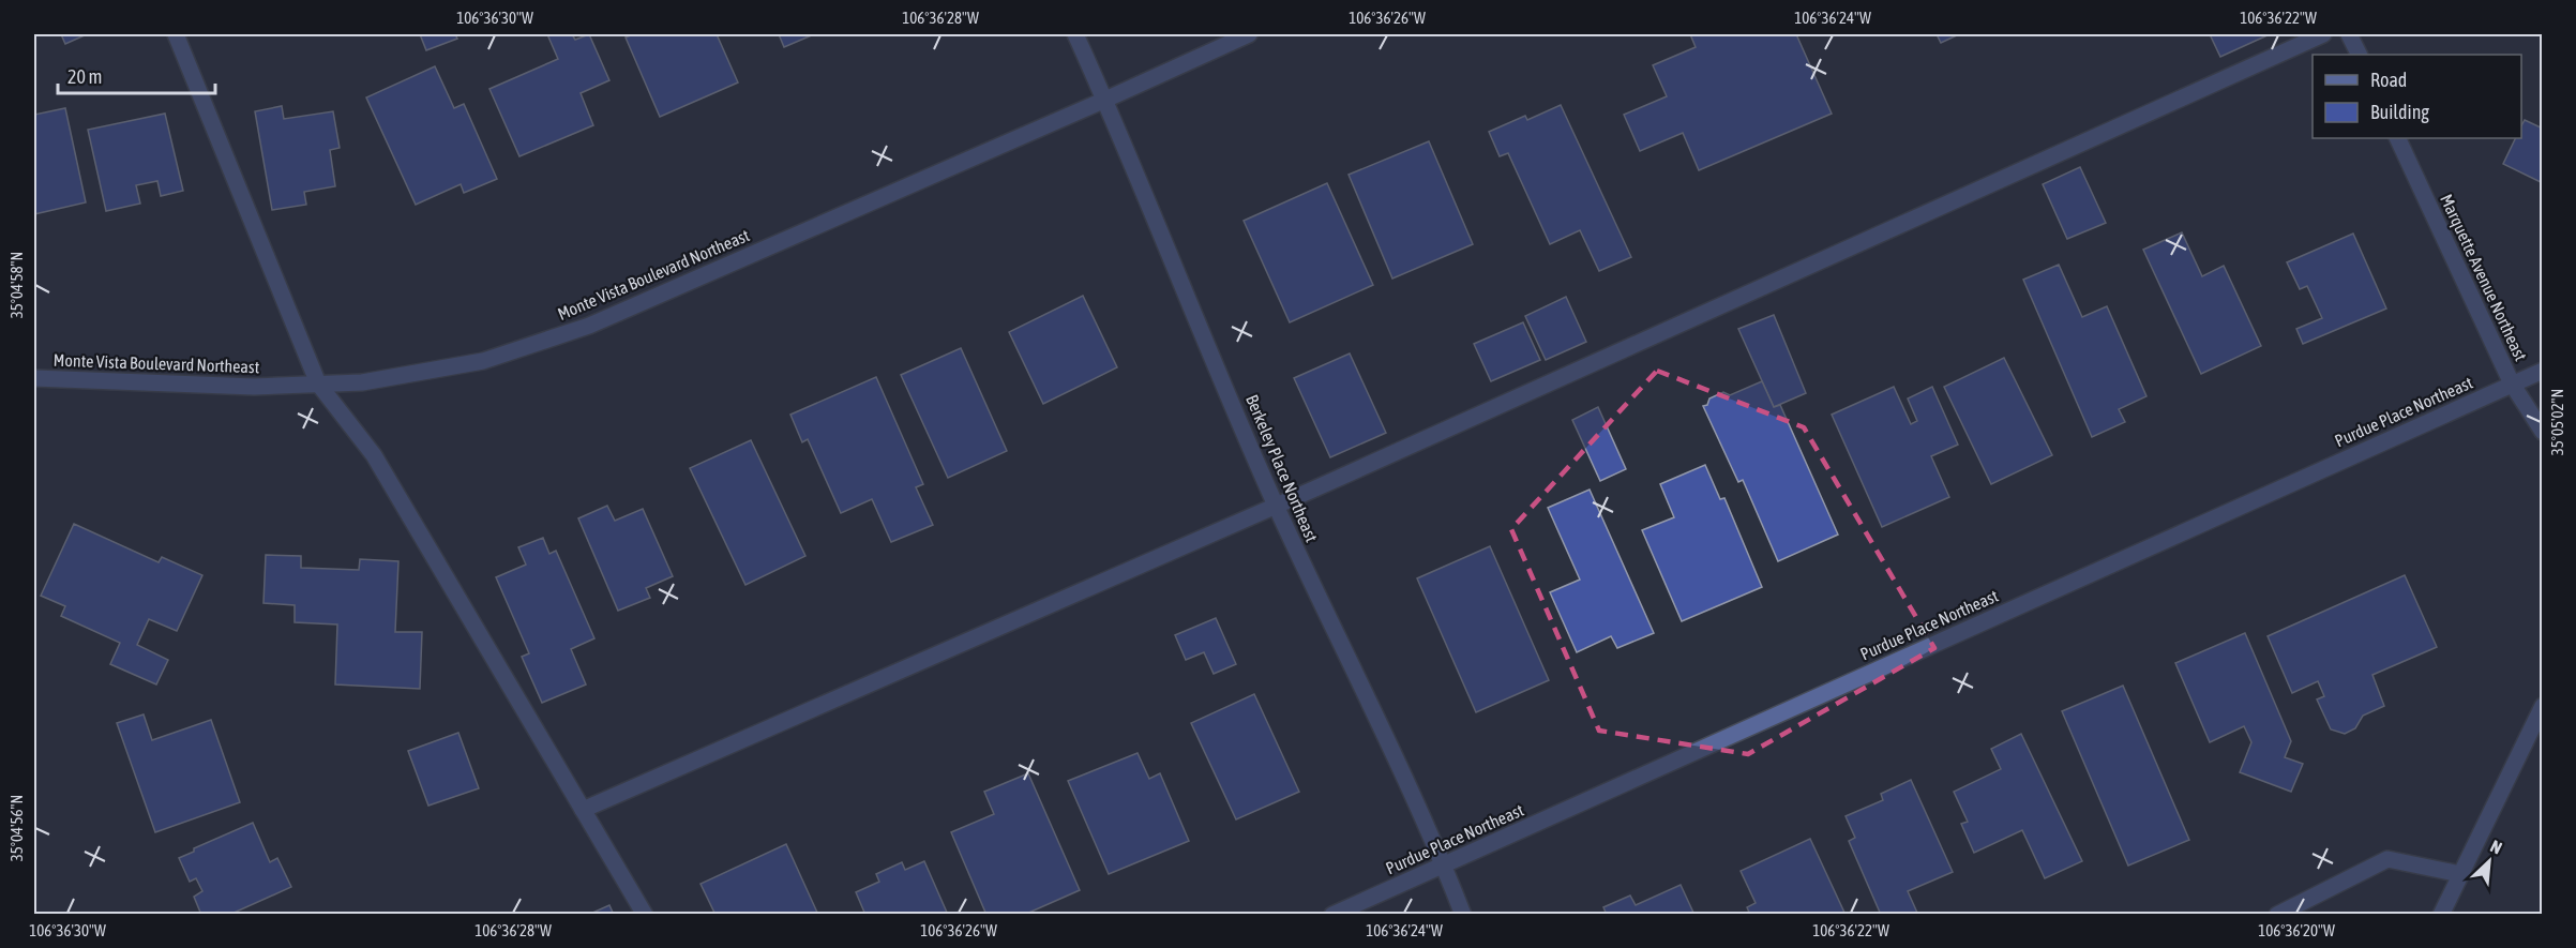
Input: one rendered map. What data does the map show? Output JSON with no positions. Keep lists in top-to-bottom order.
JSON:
{
  "streets": {
    "street": [
      "Monte Vista Boulevard Northeast",
      "Marquette Avenue Northeast",
      "Purdue Place Northeast",
      "Berkeley Place Northeast"
    ]
  },
  "crossings": [
    ["Monte Vista Boulevard Northeast", "Berkeley Place Northeast"],
    ["Marquette Avenue Northeast", "Purdue Place Northeast"],
    ["Purdue Place Northeast", "Berkeley Place Northeast"]
  ],
  "legend": ["Road", "Building"],
  "scale_bar": "20 m",
  "north": "top right",
  "coordinates": [
    "106°36'30\"W",
    "106°36'28\"W",
    "106°36'26\"W",
    "106°36'24\"W",
    "106°36'22\"W",
    "35°04'58\"N",
    "35°05'02\"N",
    "35°04'56\"N",
    "106°36'20\"W"
  ]
}
